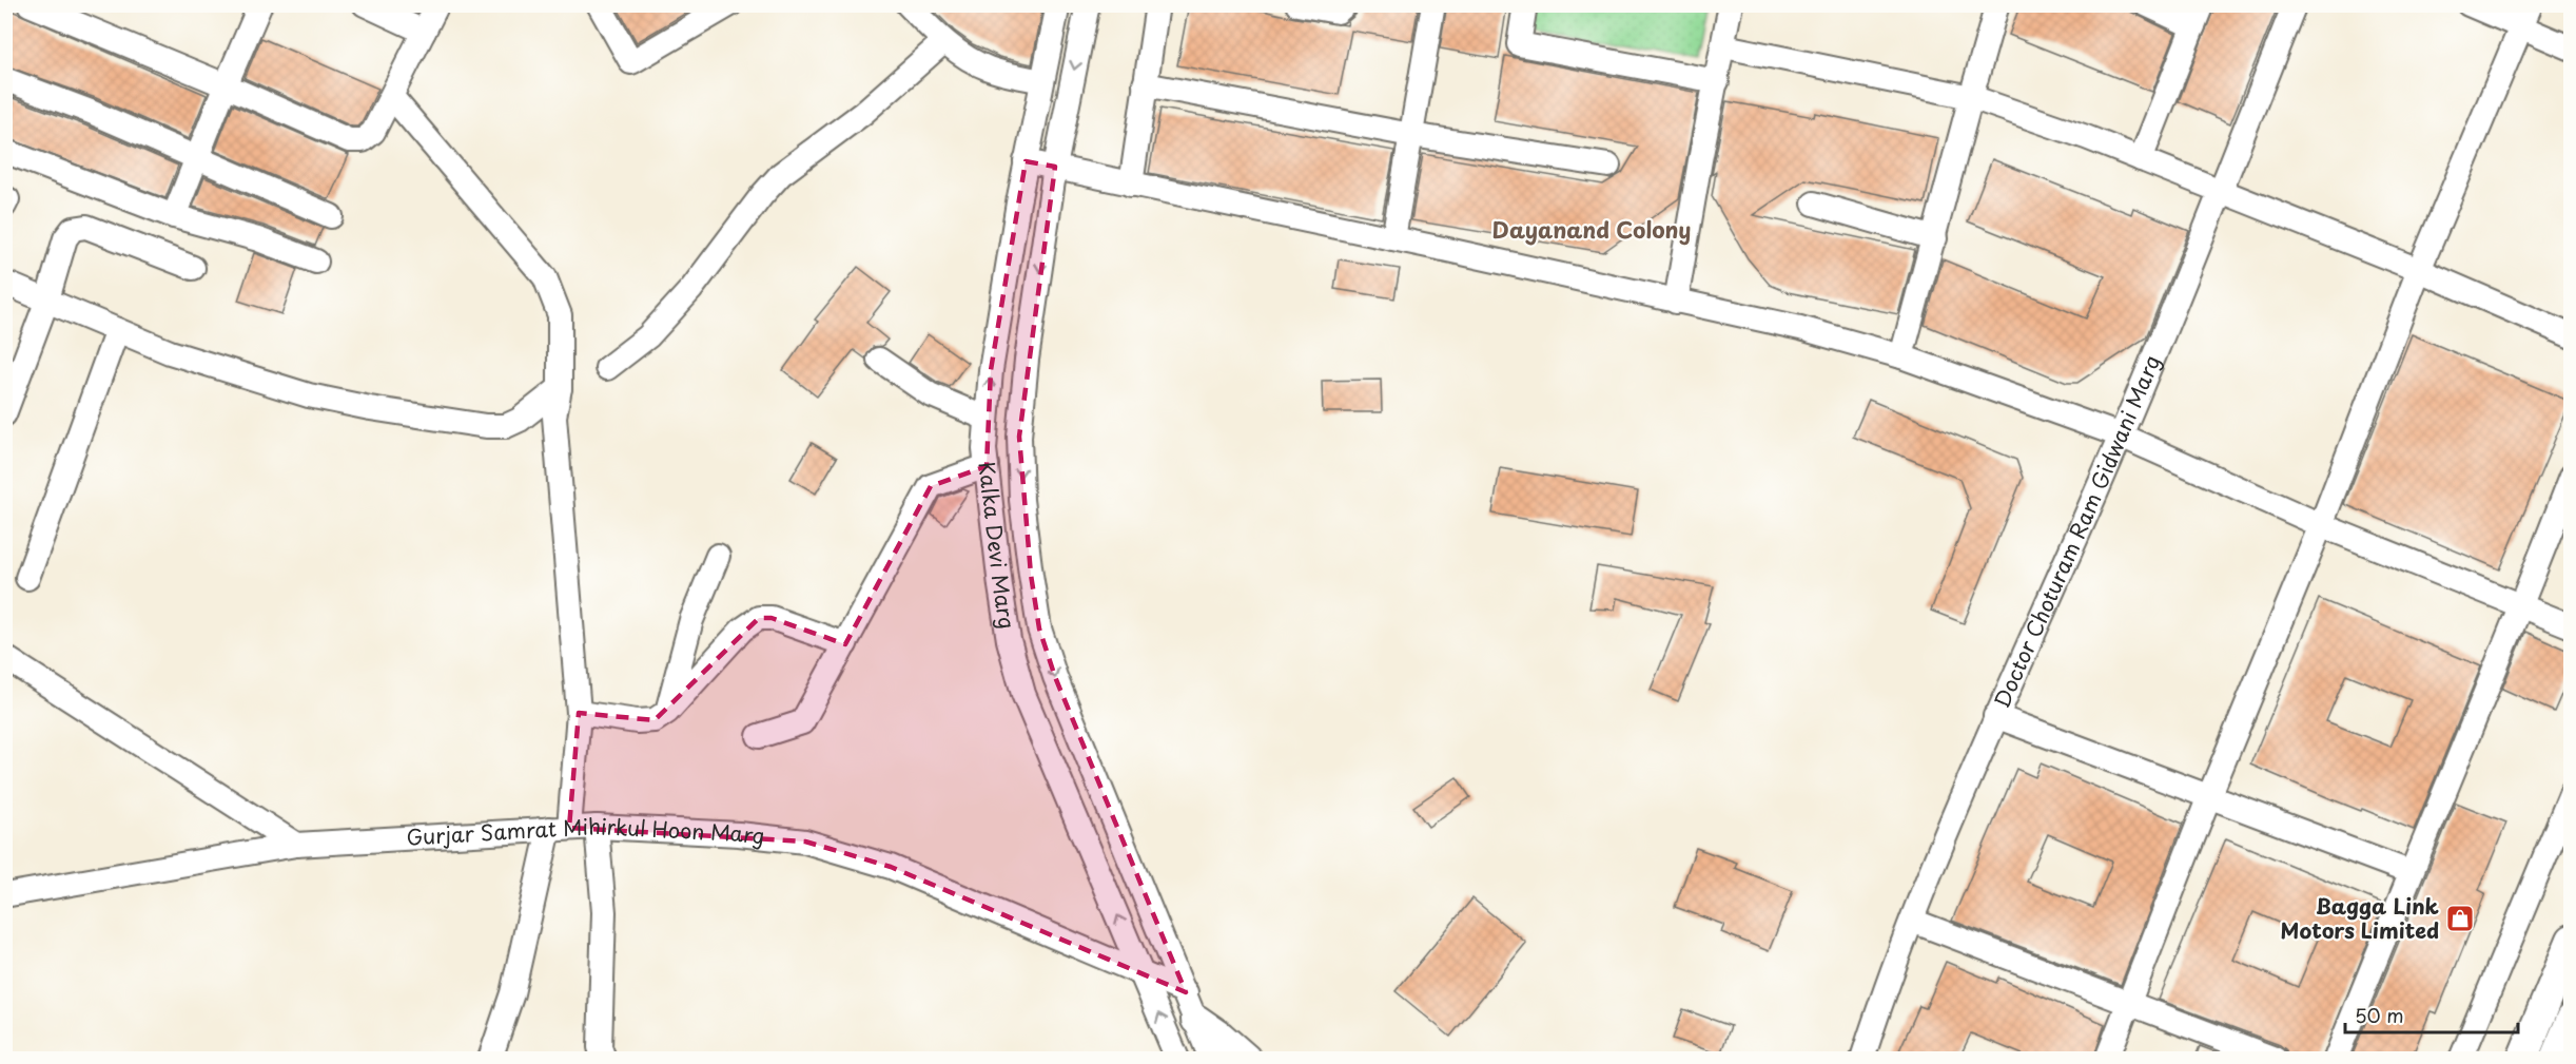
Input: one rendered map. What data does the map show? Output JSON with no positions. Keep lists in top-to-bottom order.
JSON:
{
  "streets": {
    "street": ["Doctor Choturam Ram Gidwani Marg", "Kalka Devi Marg", "Gurjar Samrat Mihirkul Hoon Marg"]
  },
  "crossings": [
    ["Kalka Devi Marg", "Gurjar Samrat Mihirkul Hoon Marg"]
  ],
  "districts": ["Dayanand Colony"],
  "places": {
    "shop": ["Bagga Link Motors Limited"]
  },
  "scale_bar": "50 m"
}
